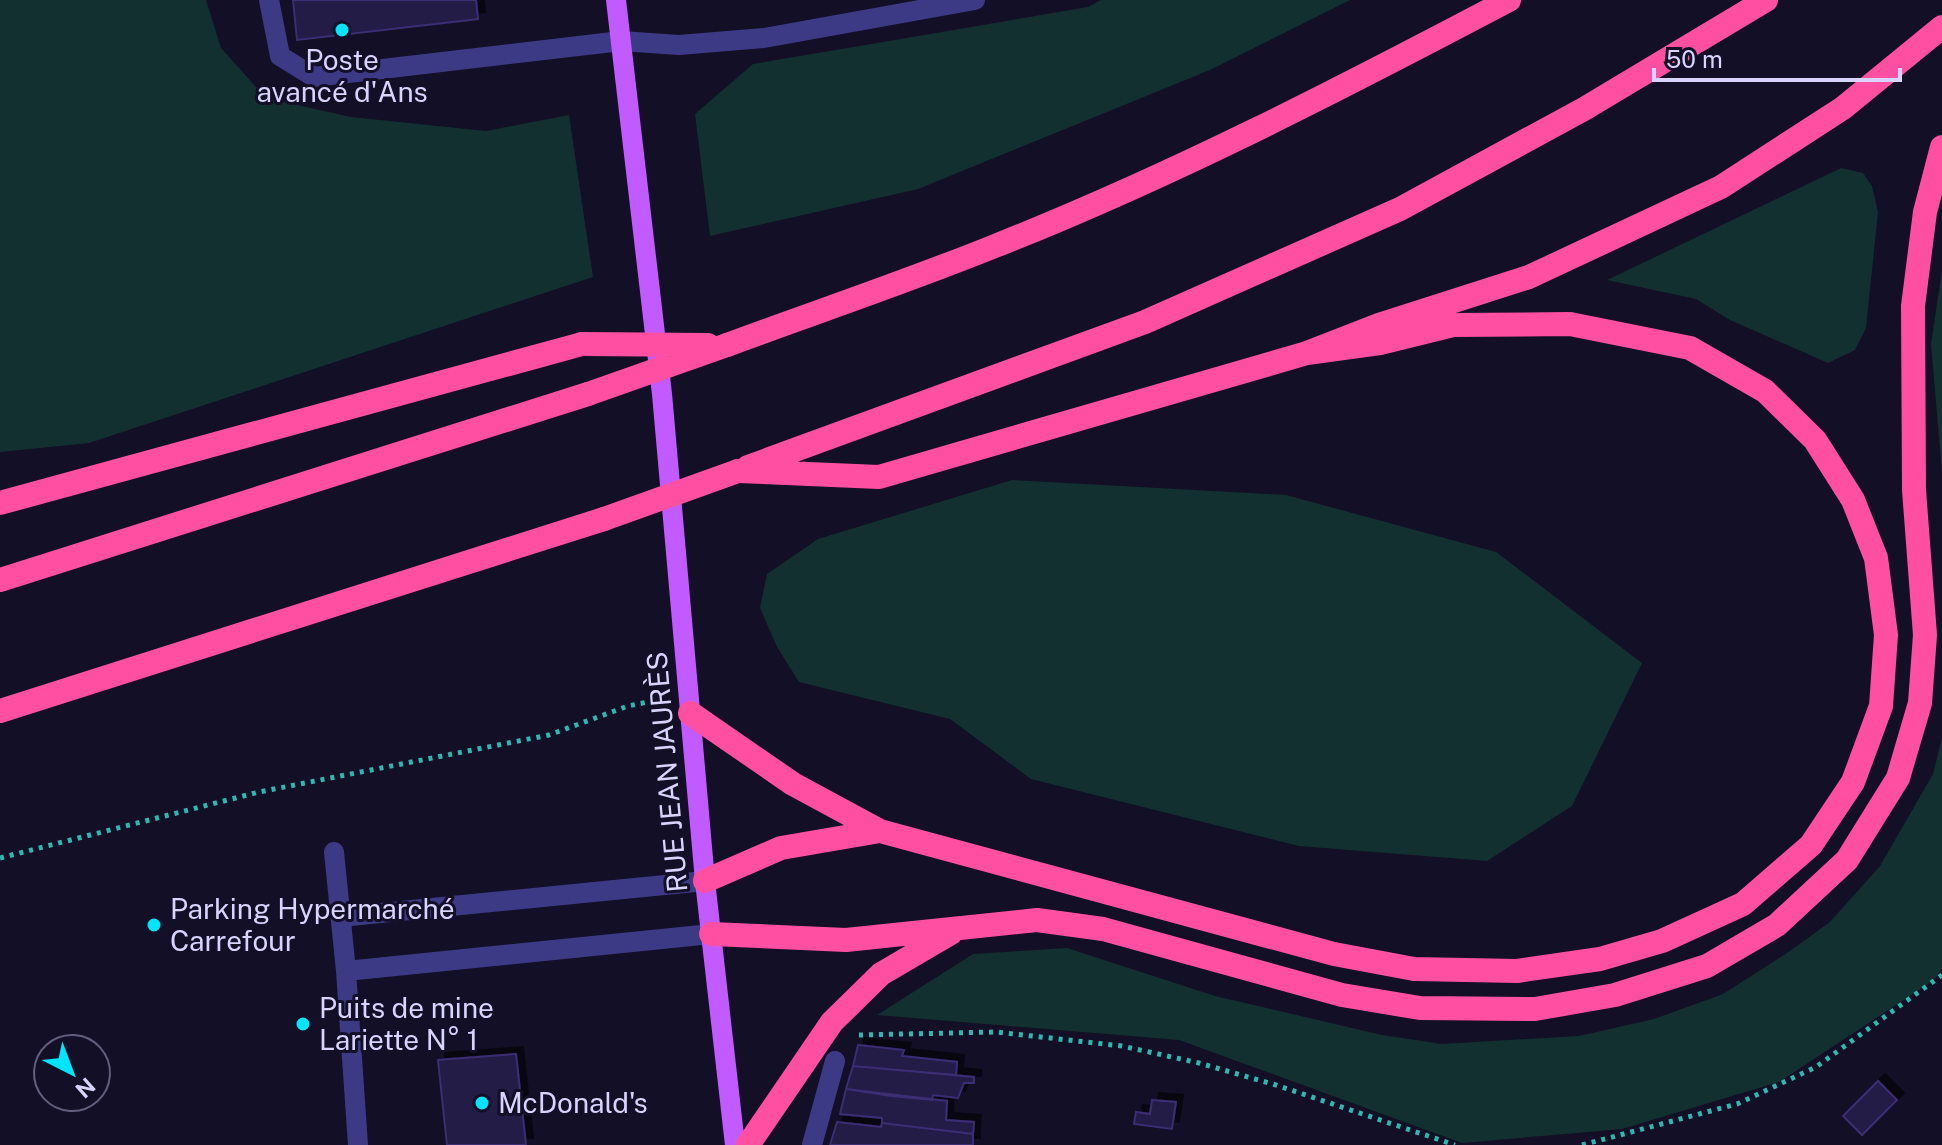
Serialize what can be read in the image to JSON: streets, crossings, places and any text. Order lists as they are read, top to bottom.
{
  "streets": {
    "main road": ["RUE JEAN JAURÈS"]
  },
  "places": [
    "Poste avancé d'Ans",
    "Parking Hypermarché Carrefour",
    "Puits de mine Lariette N° 1",
    "McDonald's"
  ],
  "scale_bar": "50 m",
  "north": "bottom right"
}
